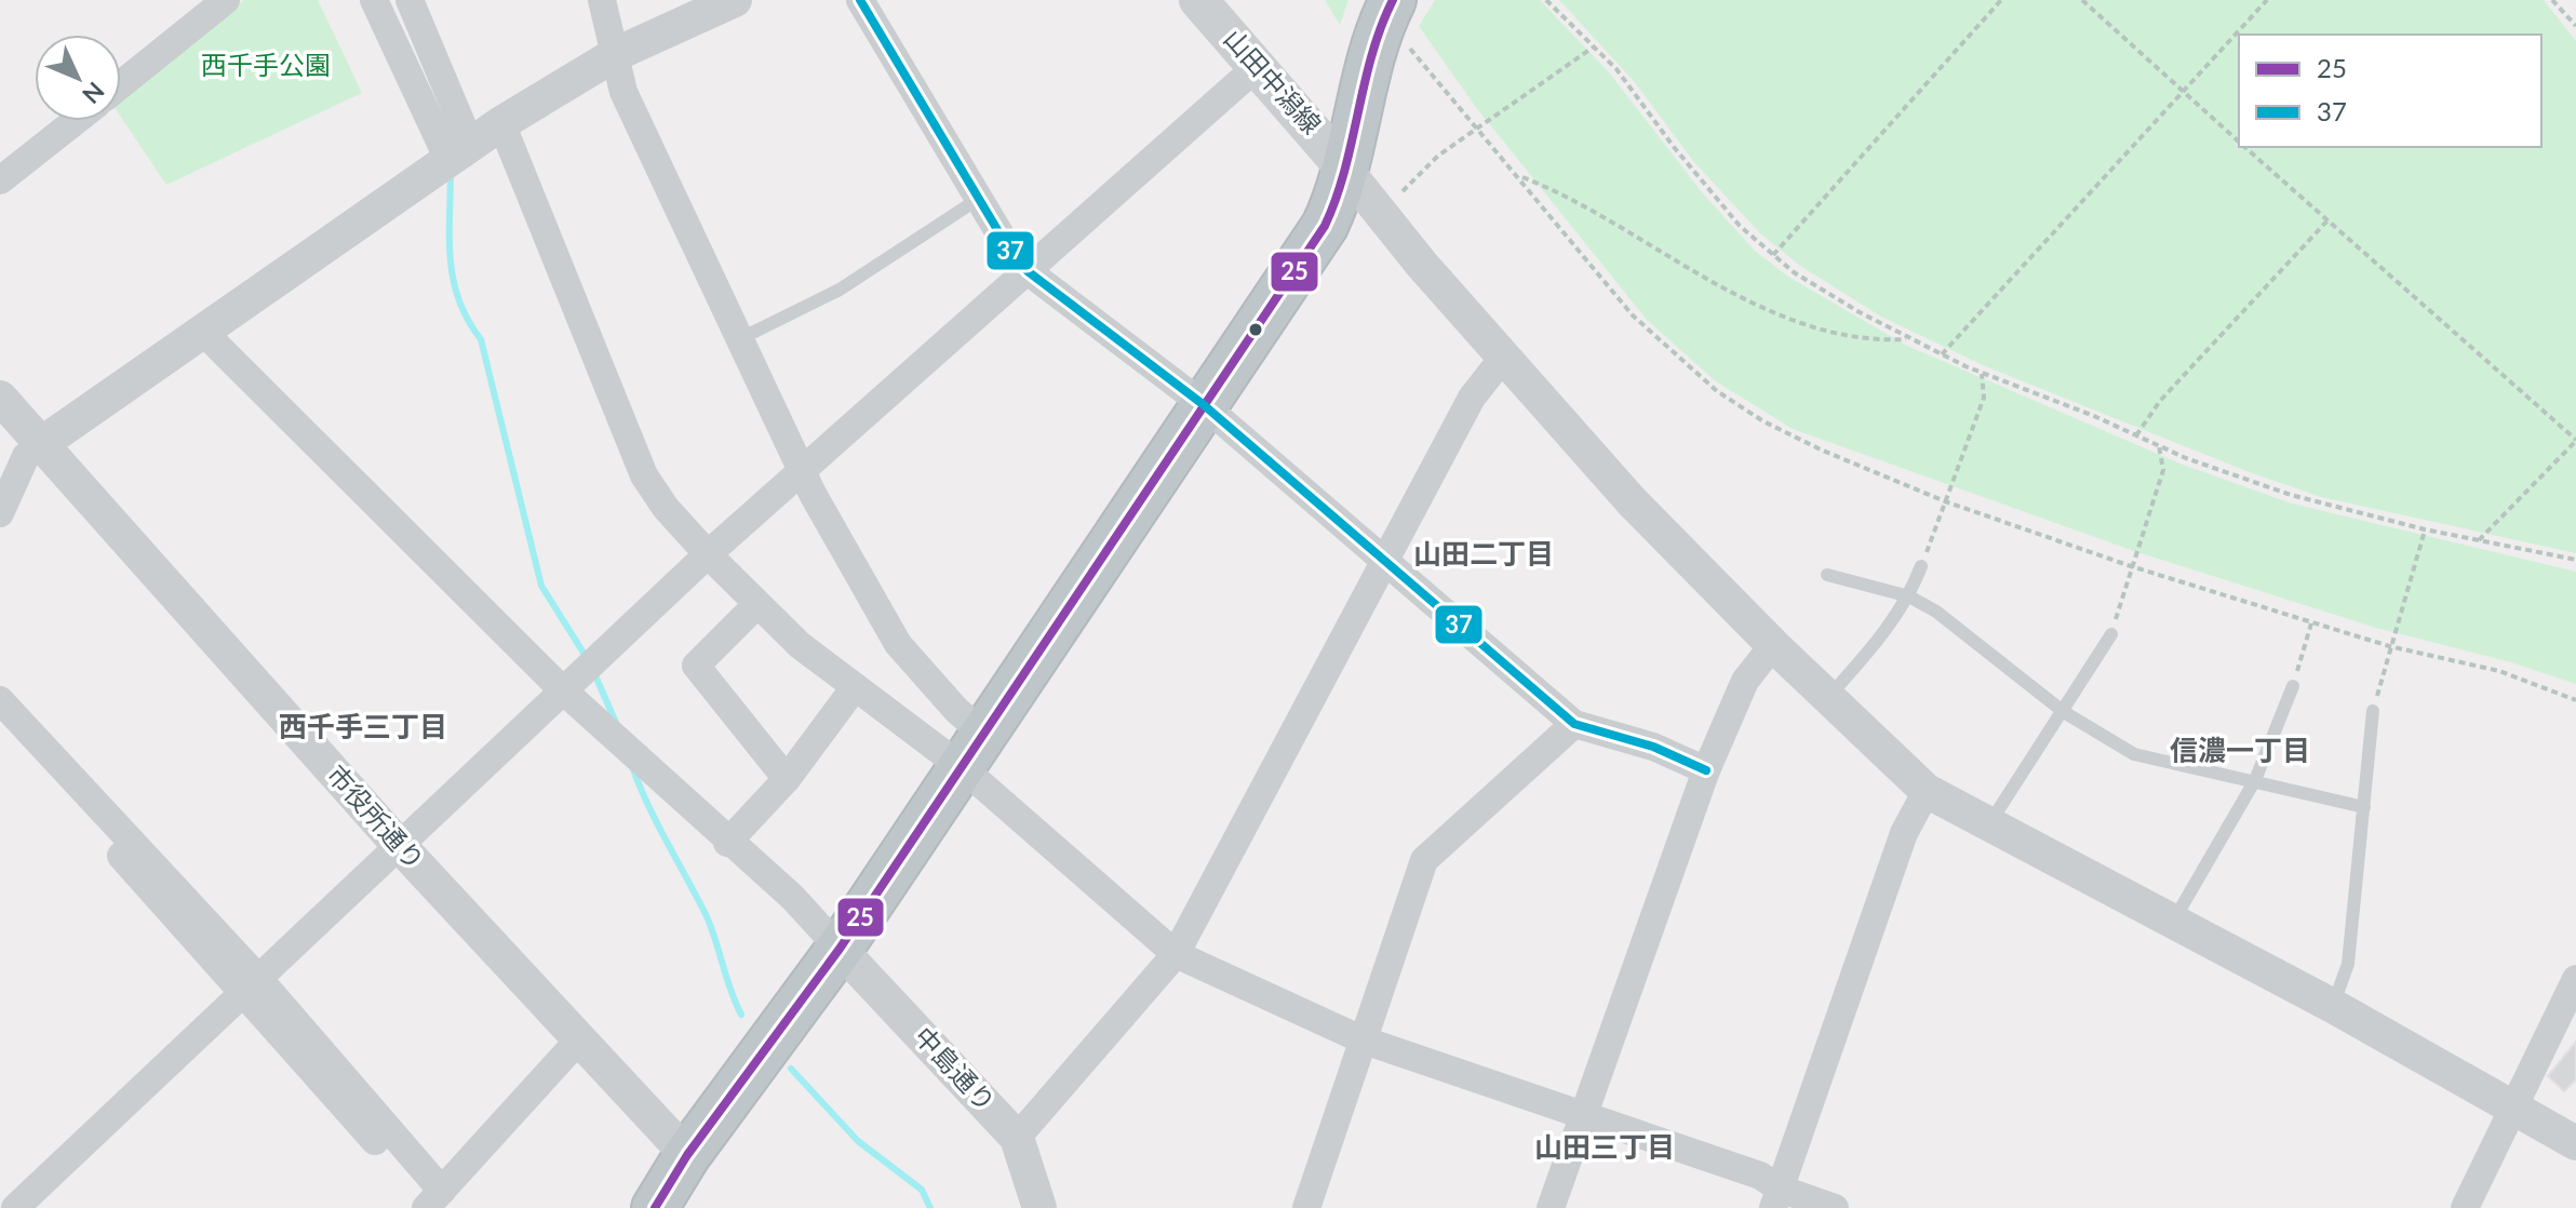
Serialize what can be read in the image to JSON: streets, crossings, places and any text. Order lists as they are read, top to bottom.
{
  "streets": {
    "main road": ["山田中潟線"],
    "street": ["市役所通り", "中島通り"]
  },
  "districts": [
    "山田二丁目",
    "西千手三丁目",
    "信濃一丁目",
    "山田三丁目"
  ],
  "parks": ["西千手公園"],
  "lines": ["transit line 25", "transit line 37"],
  "legend": ["25", "37"],
  "north": "bottom right"
}
